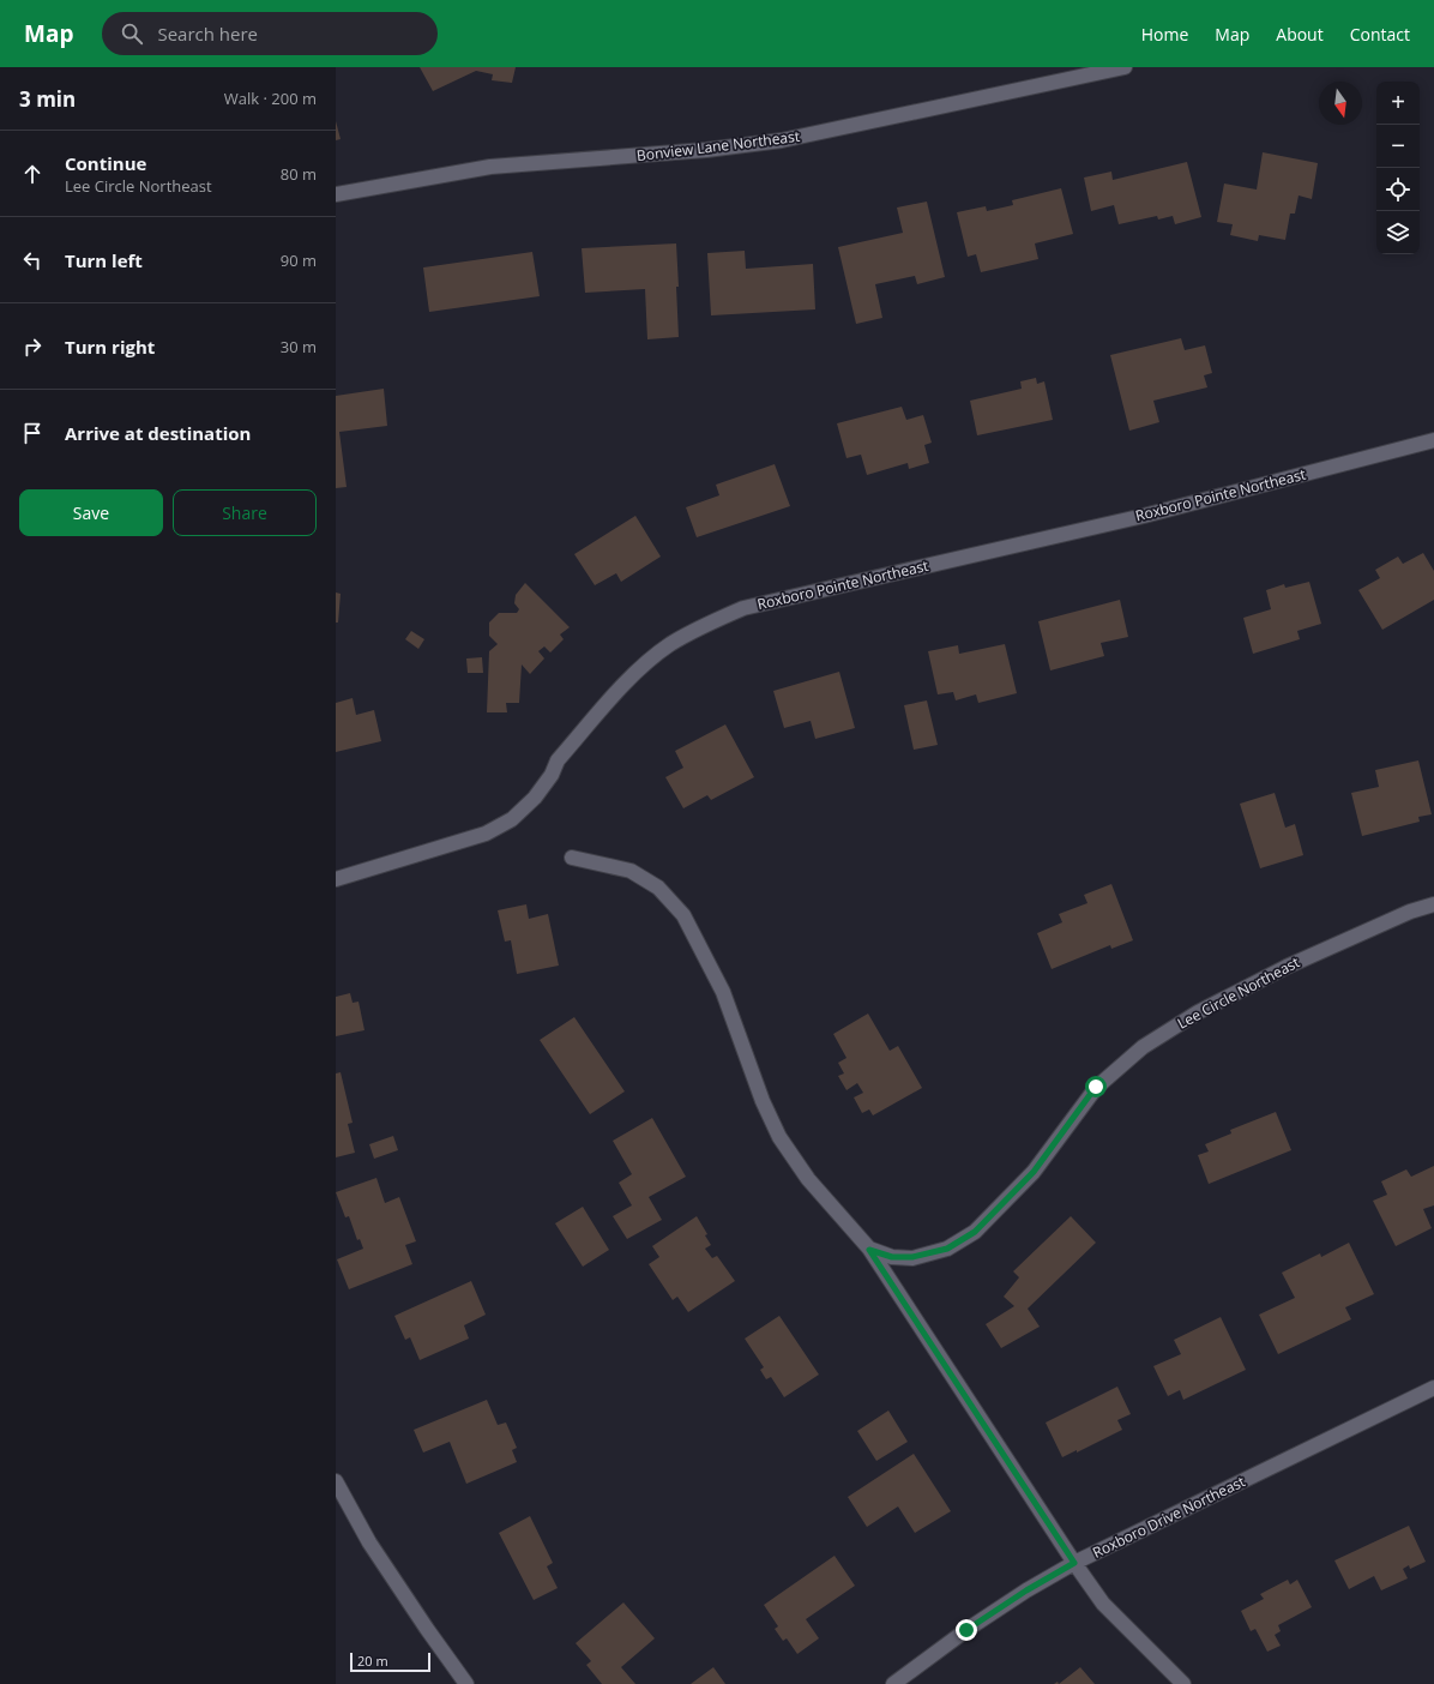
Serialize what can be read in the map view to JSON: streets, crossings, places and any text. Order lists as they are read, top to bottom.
{
  "streets": {
    "street": [
      "Bonview Lane Northeast",
      "Roxboro Pointe Northeast",
      "Lee Circle Northeast",
      "Roxboro Drive Northeast"
    ]
  },
  "scale_bar": "20 m",
  "north": "bottom",
  "page": {
    "header": "Map",
    "search": "Search here",
    "nav": [
      "Home",
      "Map",
      "About",
      "Contact"
    ],
    "heading": ["3 min", "Walk · 200 m"],
    "map_buttons": ["+", "−"],
    "list": [
      ["Continue", "Lee Circle Northeast", "80 m"],
      ["Turn left", "90 m"],
      ["Turn right", "30 m"],
      "Arrive at destination"
    ],
    "buttons": ["Save", "Share"],
    "scale": "20 m"
  }
}
